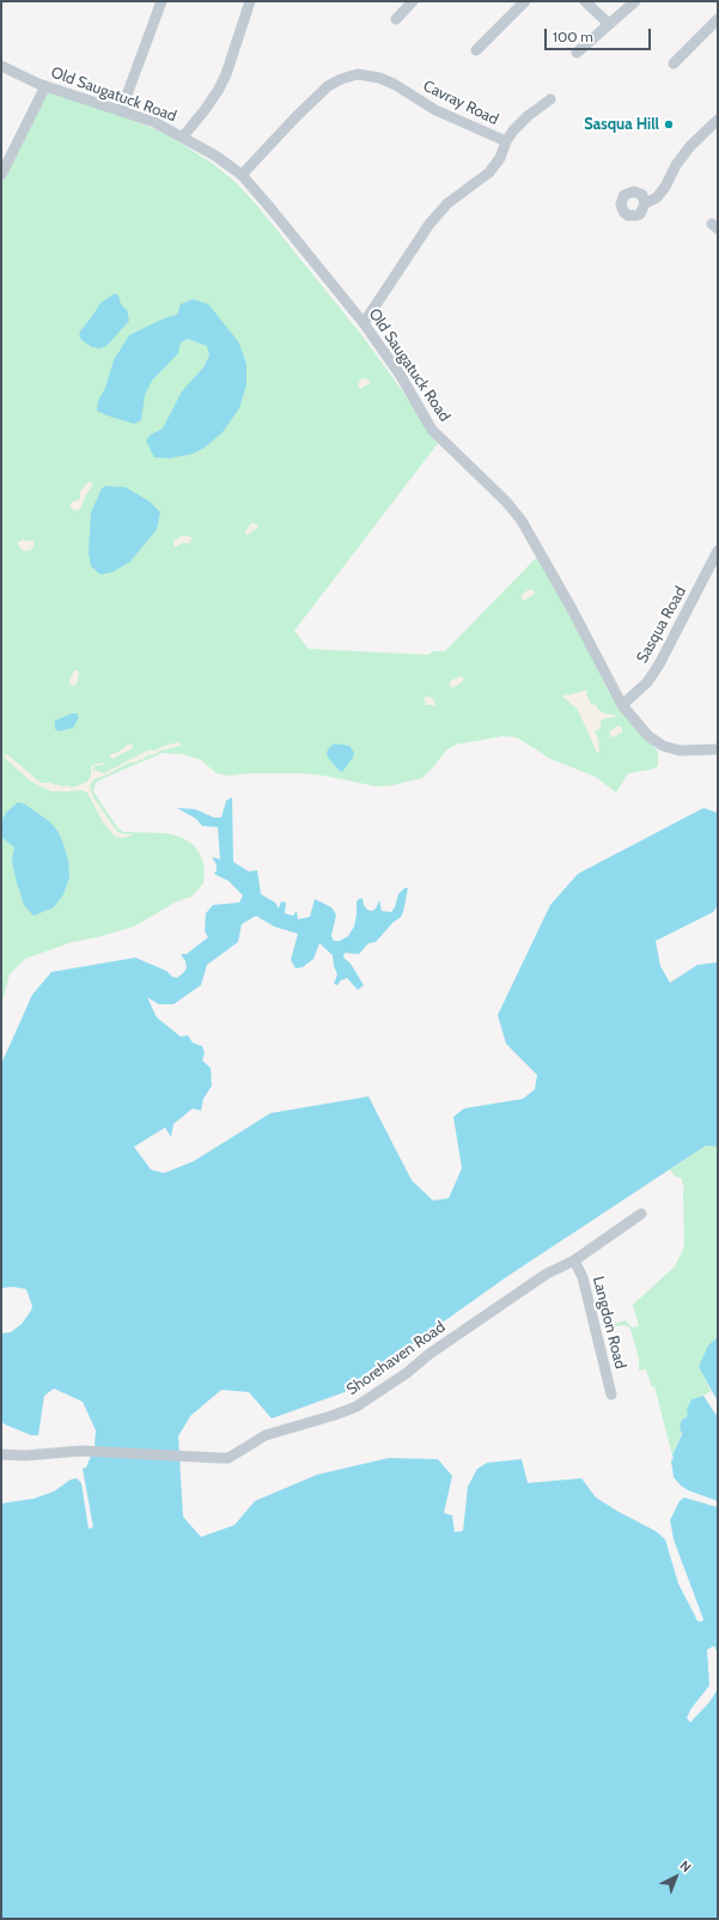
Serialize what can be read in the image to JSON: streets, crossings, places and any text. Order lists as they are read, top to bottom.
{
  "streets": {
    "street": [
      "Old Saugatuck Road",
      "Cavray Road",
      "Sasqua Road",
      "Langdon Road",
      "Shorehaven Road"
    ]
  },
  "crossings": [
    ["Old Saugatuck Road", "Cavray Road"],
    ["Old Saugatuck Road", "Sasqua Road"],
    ["Langdon Road", "Shorehaven Road"]
  ],
  "places": ["Sasqua Hill"],
  "scale_bar": "100 m",
  "north": "top right"
}
